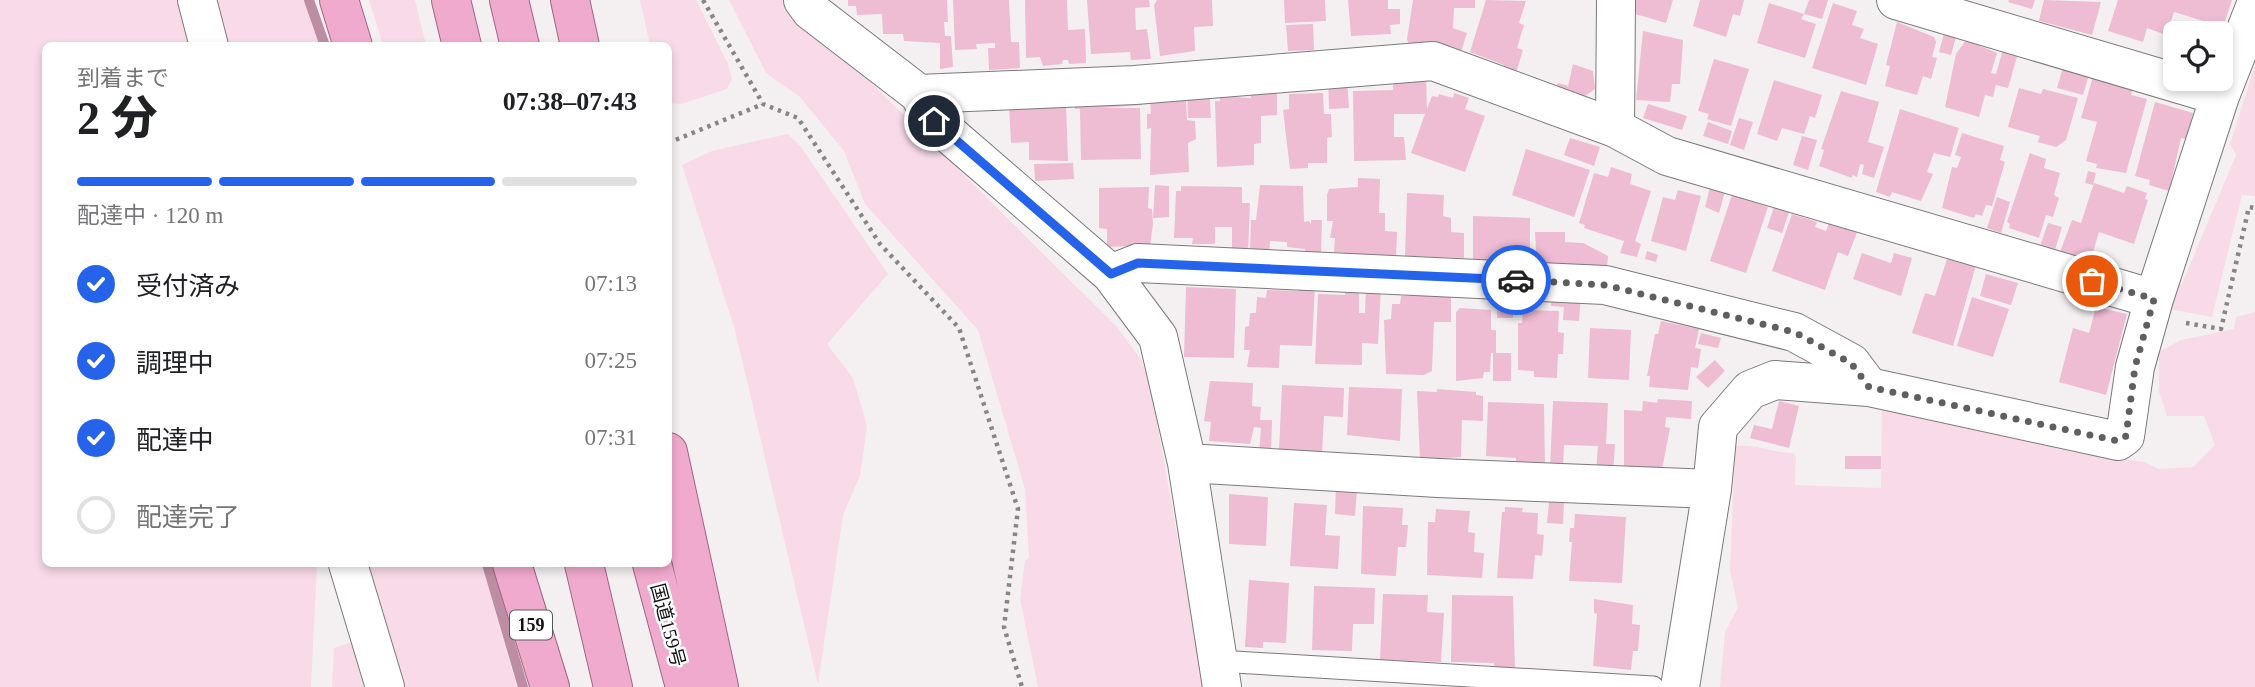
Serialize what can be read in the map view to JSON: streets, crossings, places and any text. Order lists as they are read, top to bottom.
{
  "streets": {
    "highway": ["159", "国道159号"]
  },
  "page": {
    "heading": ["2 分", "到着まで", "07:38–07:43"],
    "bar": "配達中 · 120 m",
    "list": [
      ["受付済み", "07:13"],
      ["調理中", "07:25"],
      ["配達中", "07:31"],
      "配達完了"
    ]
  }
}
